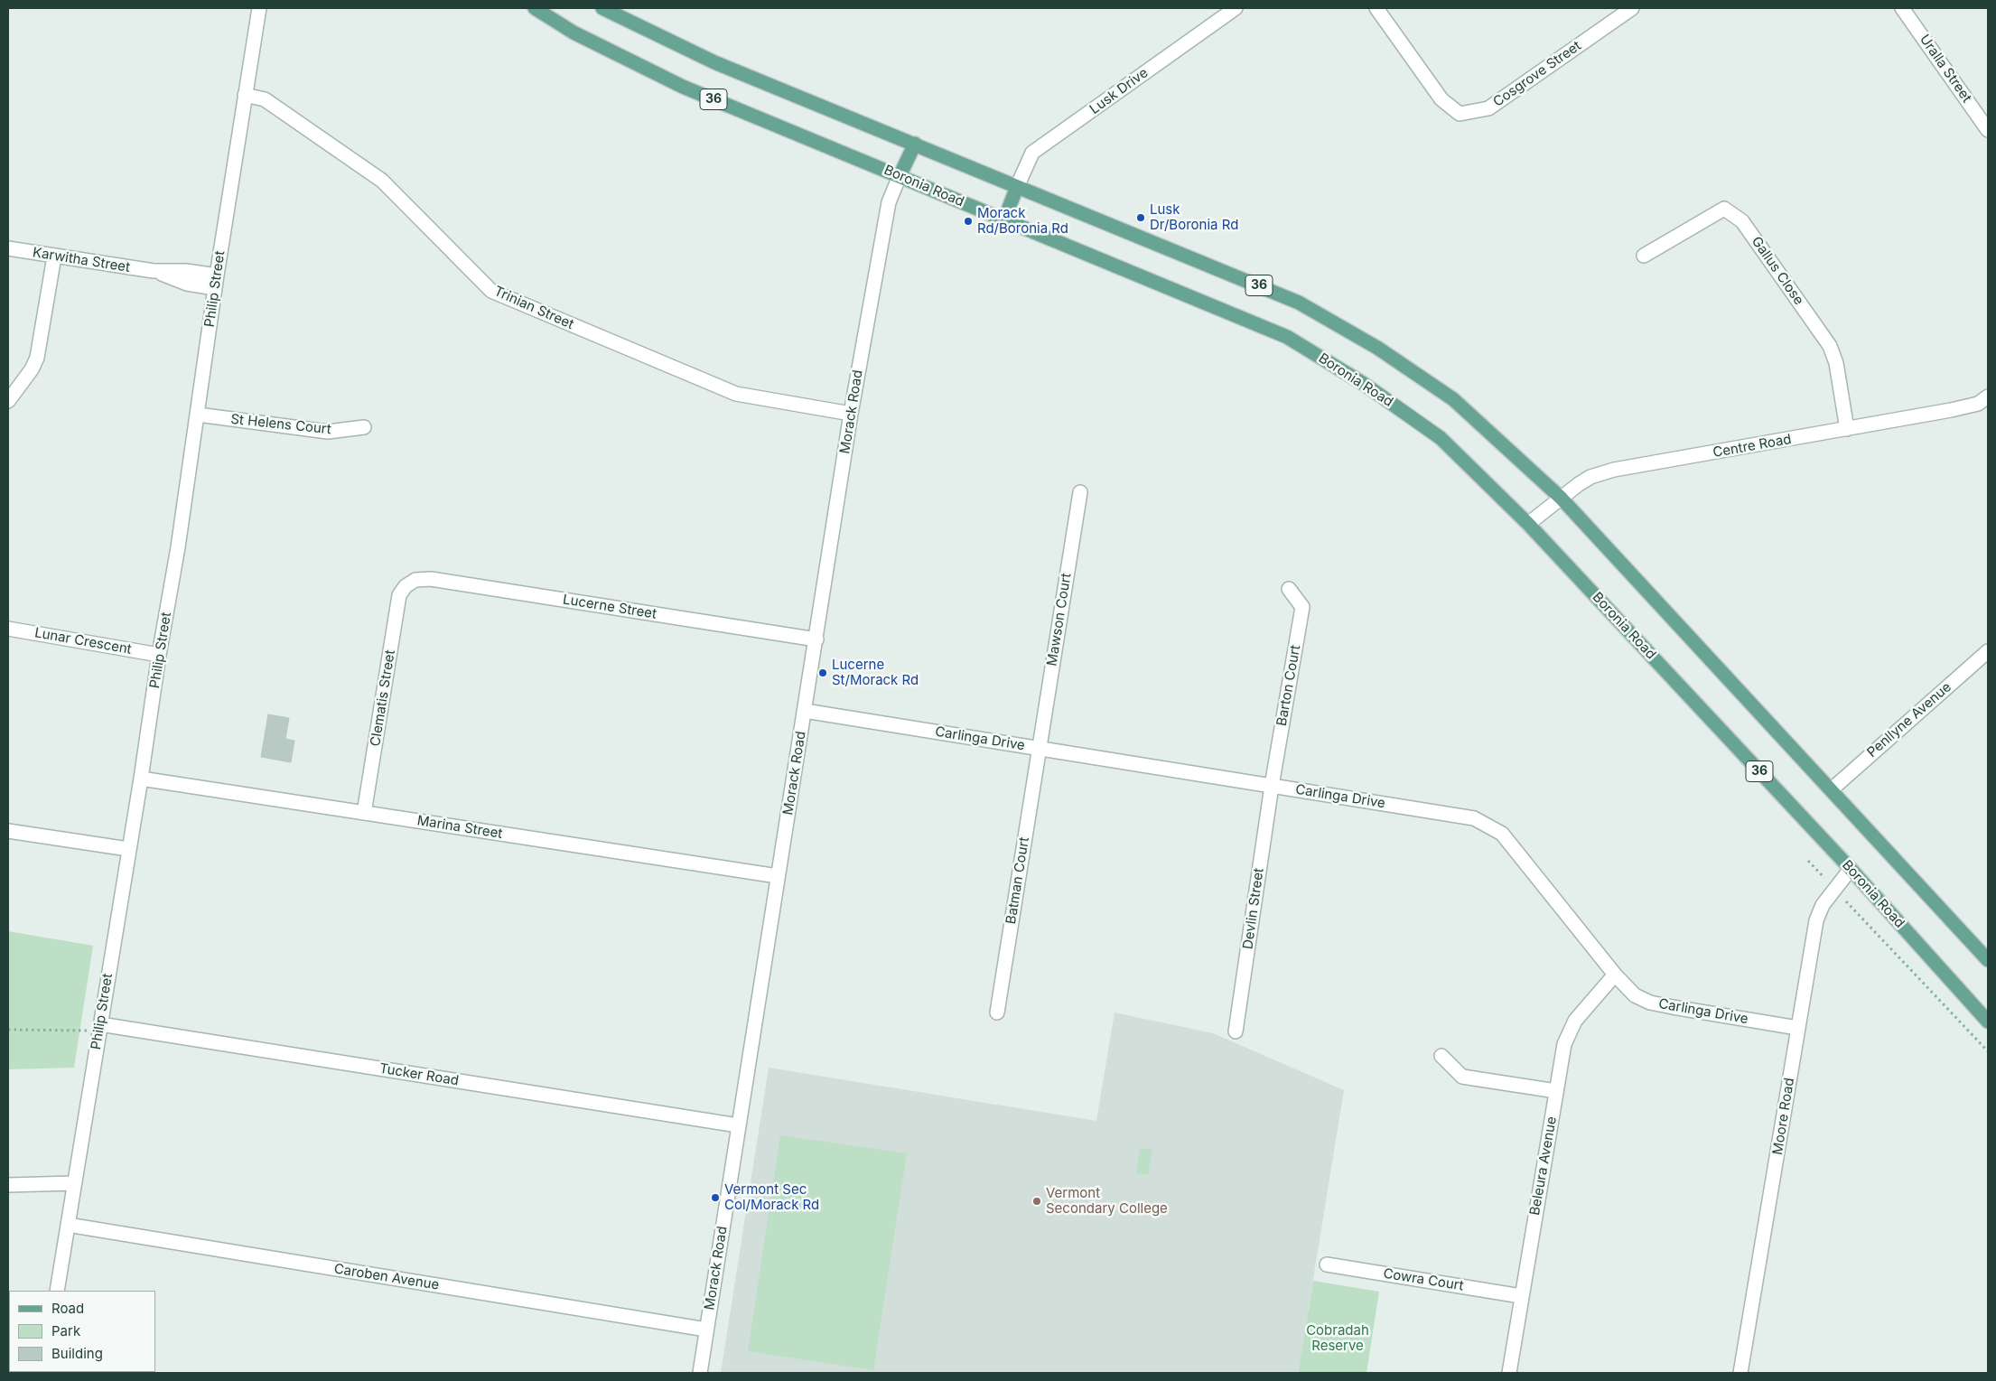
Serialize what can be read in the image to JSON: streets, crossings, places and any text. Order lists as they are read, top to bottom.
{
  "streets": {
    "main road": ["36", "Boronia Road"],
    "street": [
      "Uralla Street",
      "Cosgrove Street",
      "Lusk Drive",
      "Karwitha Street",
      "Gallus Close",
      "Philip Street",
      "Trinian Street",
      "Morack Road",
      "St Helens Court",
      "Centre Road",
      "Lucerne Street",
      "Mawson Court",
      "Lunar Crescent",
      "Barton Court",
      "Clematis Street",
      "Penllyne Avenue",
      "Carlinga Drive",
      "Marina Street",
      "Batman Court",
      "Devlin Street",
      "Tucker Road",
      "Moore Road",
      "Beleura Avenue",
      "Caroben Avenue",
      "Cowra Court"
    ]
  },
  "crossings": [
    ["Lusk Drive", "36"],
    ["36", "Centre Road"],
    ["36", "Penllyne Avenue"],
    ["Boronia Road", "Morack Road"],
    ["Boronia Road", "Centre Road"],
    ["Boronia Road", "Moore Road"],
    ["Karwitha Street", "Philip Street"],
    ["Gallus Close", "Centre Road"],
    ["Philip Street", "Trinian Street"],
    ["Philip Street", "St Helens Court"],
    ["Philip Street", "Lunar Crescent"],
    ["Philip Street", "Marina Street"],
    ["Philip Street", "Tucker Road"],
    ["Philip Street", "Caroben Avenue"],
    ["Trinian Street", "Morack Road"],
    ["Morack Road", "Lucerne Street"],
    ["Morack Road", "Carlinga Drive"],
    ["Morack Road", "Marina Street"],
    ["Morack Road", "Tucker Road"],
    ["Morack Road", "Caroben Avenue"],
    ["Lucerne Street", "Clematis Street"],
    ["Mawson Court", "Carlinga Drive"],
    ["Mawson Court", "Batman Court"],
    ["Barton Court", "Carlinga Drive"],
    ["Barton Court", "Devlin Street"],
    ["Clematis Street", "Marina Street"],
    ["Carlinga Drive", "Batman Court"],
    ["Carlinga Drive", "Devlin Street"],
    ["Carlinga Drive", "Moore Road"],
    ["Carlinga Drive", "Beleura Avenue"],
    ["Beleura Avenue", "Cowra Court"]
  ],
  "parks": ["Cobradah Reserve"],
  "places": [
    "Lusk Dr/Boronia Rd",
    "Morack Rd/Boronia Rd",
    "Lucerne St/Morack Rd",
    "Vermont Sec Col/Morack Rd",
    "Vermont Secondary College"
  ],
  "legend": ["Road", "Park", "Building"]
}
